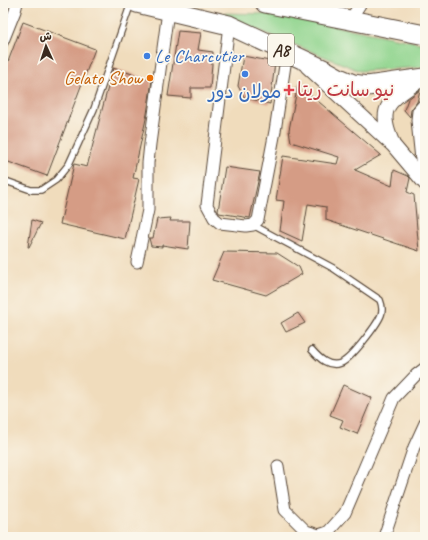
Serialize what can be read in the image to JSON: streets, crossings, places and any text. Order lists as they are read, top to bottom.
{
  "streets": {
    "highway": ["A8"]
  },
  "places": {
    "other": ["Le Charcutier", "مولان دور", "Gelato Show"],
    "health": ["نيو سانت ريتا"]
  },
  "north": "top"
}
